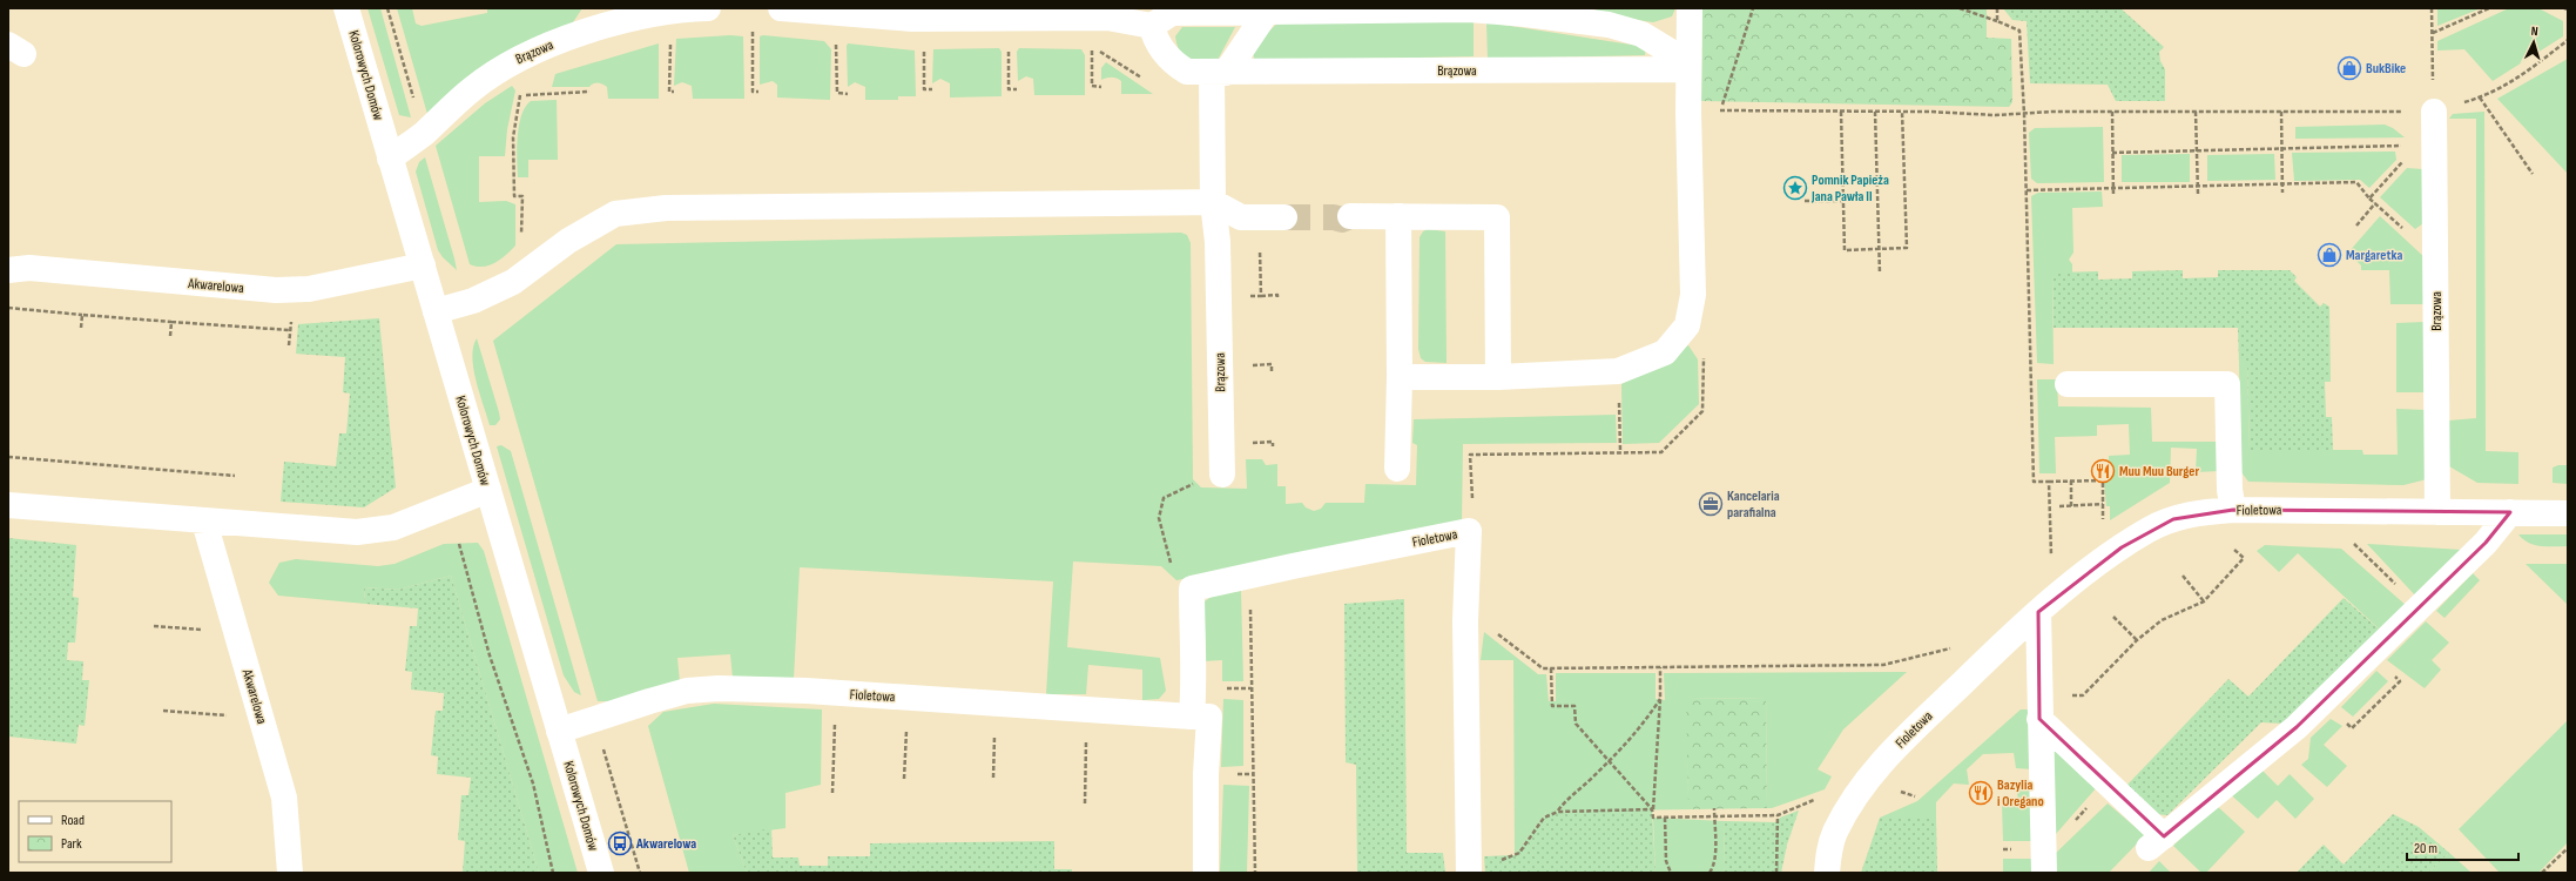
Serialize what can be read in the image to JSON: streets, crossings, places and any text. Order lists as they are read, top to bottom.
{
  "streets": {
    "street": [
      "Brązowa",
      "Kolorowych Domów",
      "Akwarelowa",
      "Fioletowa"
    ]
  },
  "crossings": [
    ["Brązowa", "Kolorowych Domów"],
    ["Brązowa", "Fioletowa"],
    ["Kolorowych Domów", "Akwarelowa"],
    ["Kolorowych Domów", "Fioletowa"]
  ],
  "places": {
    "shop": ["BukBike", "Margaretka"],
    "place": ["Pomnik Papieża Jana Pawła II"],
    "restaurant": ["Muu Muu Burger", "Bazylia i Oregano"],
    "office": ["Kancelaria parafialna"],
    "bus stop": ["Akwarelowa"]
  },
  "legend": ["Road", "Park"],
  "scale_bar": "20 m",
  "north": "top"
}
